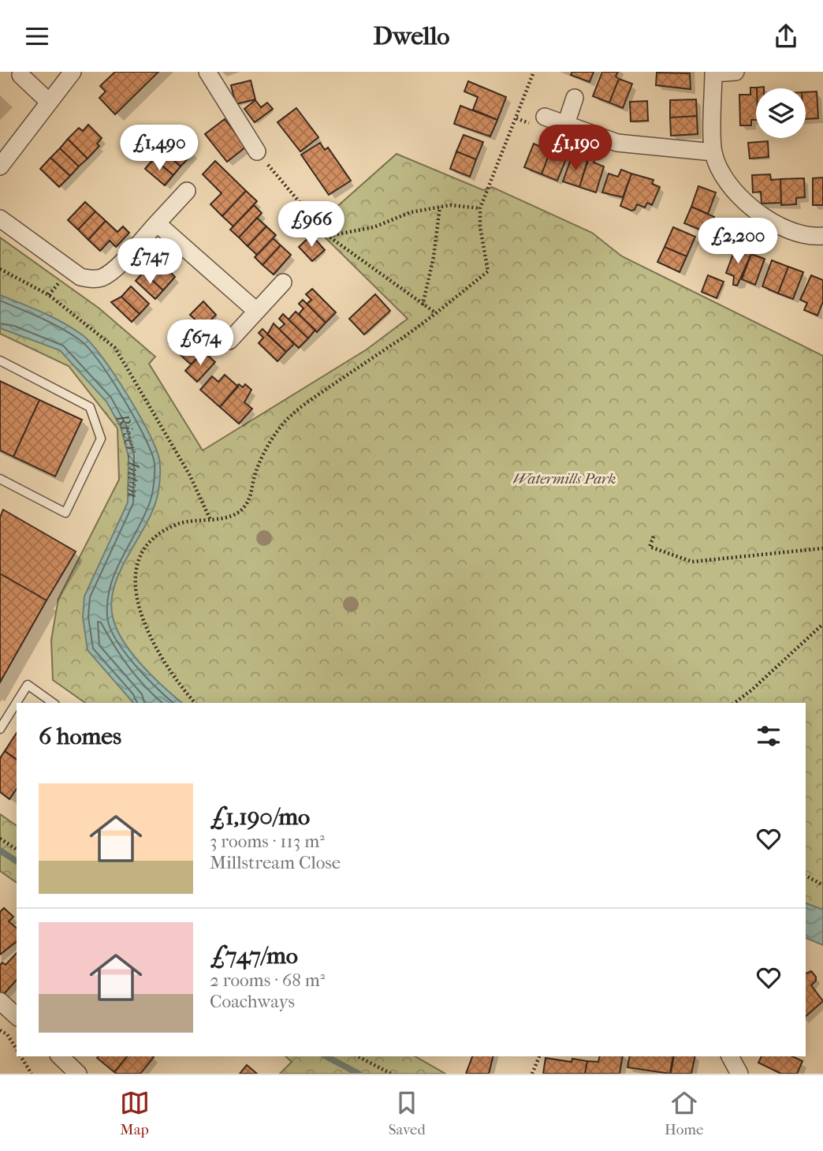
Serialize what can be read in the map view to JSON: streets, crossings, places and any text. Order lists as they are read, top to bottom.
{
  "water": ["River Anton"],
  "parks": ["Watermills Park"],
  "page": {
    "header": "Dwello",
    "price": [
      "£1,490",
      "£1,190",
      "£966",
      "£2,200",
      "£747",
      "£674"
    ],
    "heading": "6 homes",
    "list": [
      {
        "name": "£1,190/mo",
        "note": "3 rooms · 113 m² · Millstream Close"
      },
      {
        "name": "£747/mo",
        "note": "2 rooms · 68 m² · Coachways"
      }
    ],
    "tabs": ["Map", "Saved", "Home"]
  }
}
